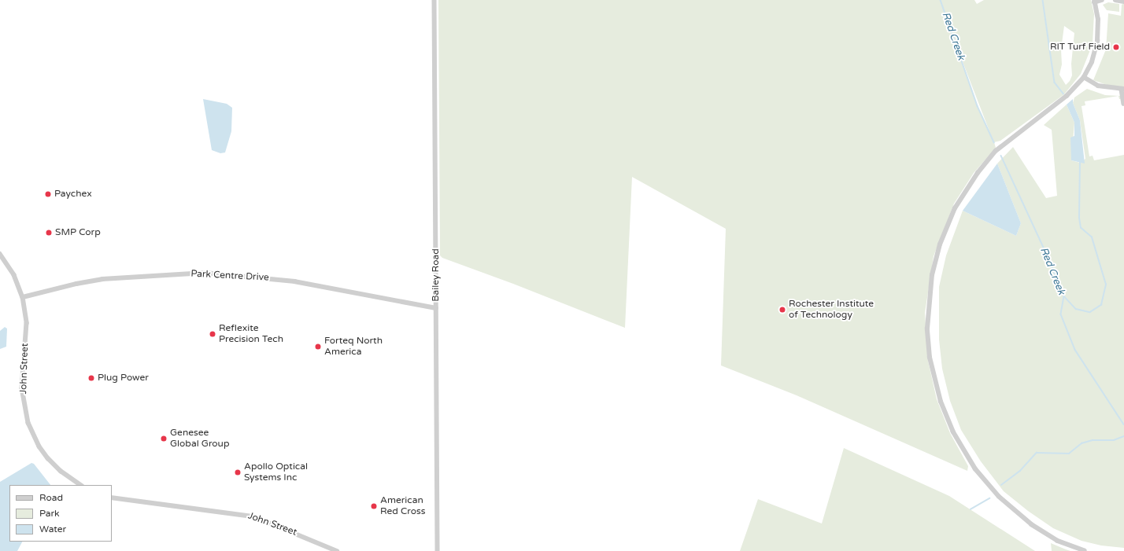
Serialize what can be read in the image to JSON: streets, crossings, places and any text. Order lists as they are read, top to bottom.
{
  "streets": {
    "street": ["Bailey Road", "Park Centre Drive", "John Street"]
  },
  "crossings": [
    ["Bailey Road", "Park Centre Drive"],
    ["Park Centre Drive", "John Street"]
  ],
  "water": ["Red Creek"],
  "places": [
    "RIT Turf Field",
    "Paychex",
    "SMP Corp",
    "Rochester Institute of Technology",
    "Reflexite Precision Tech",
    "Forteq North America",
    "Plug Power",
    "Genesee Global Group",
    "Apollo Optical Systems Inc",
    "American Red Cross"
  ],
  "legend": ["Road", "Park", "Water"]
}
